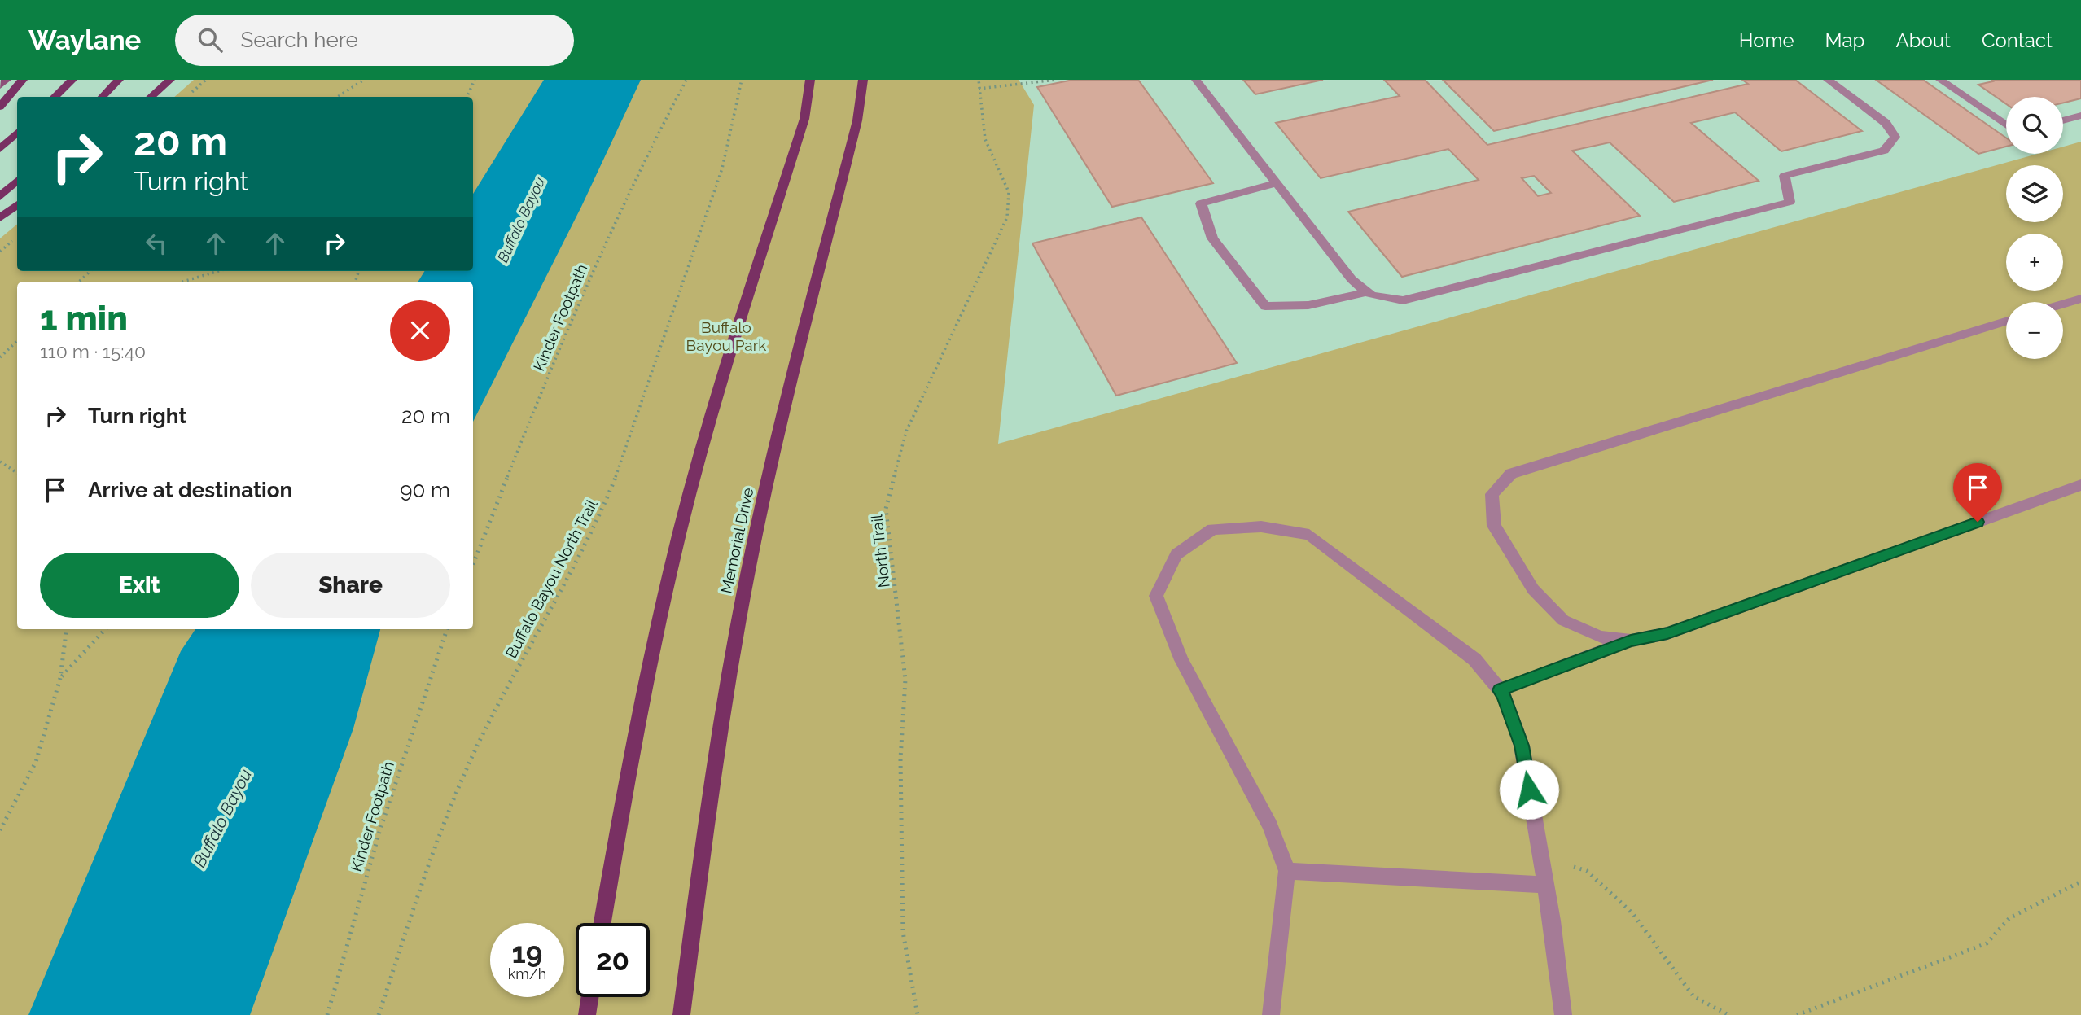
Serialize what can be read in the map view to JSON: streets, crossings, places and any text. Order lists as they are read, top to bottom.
{
  "streets": {
    "main road": ["Memorial Drive"],
    "path": ["Kinder Footpath", "North Trail", "Buffalo Bayou North Trail"]
  },
  "water": ["Buffalo Bayou"],
  "parks": ["Buffalo Bayou Park"],
  "page": {
    "header": "Waylane",
    "search": "Search here",
    "nav": [
      "Home",
      "Map",
      "About",
      "Contact"
    ],
    "map_buttons": ["+", "−"],
    "turn": ["20 m", "Turn right"],
    "heading": ["1 min", "110 m · 15:40"],
    "list": [
      {
        "name": "Turn right",
        "value": "20 m"
      },
      {
        "name": "Arrive at destination",
        "value": "90 m"
      }
    ],
    "buttons": ["Exit", "Share"],
    "speed": "19 km/h",
    "limit": "20"
  }
}
